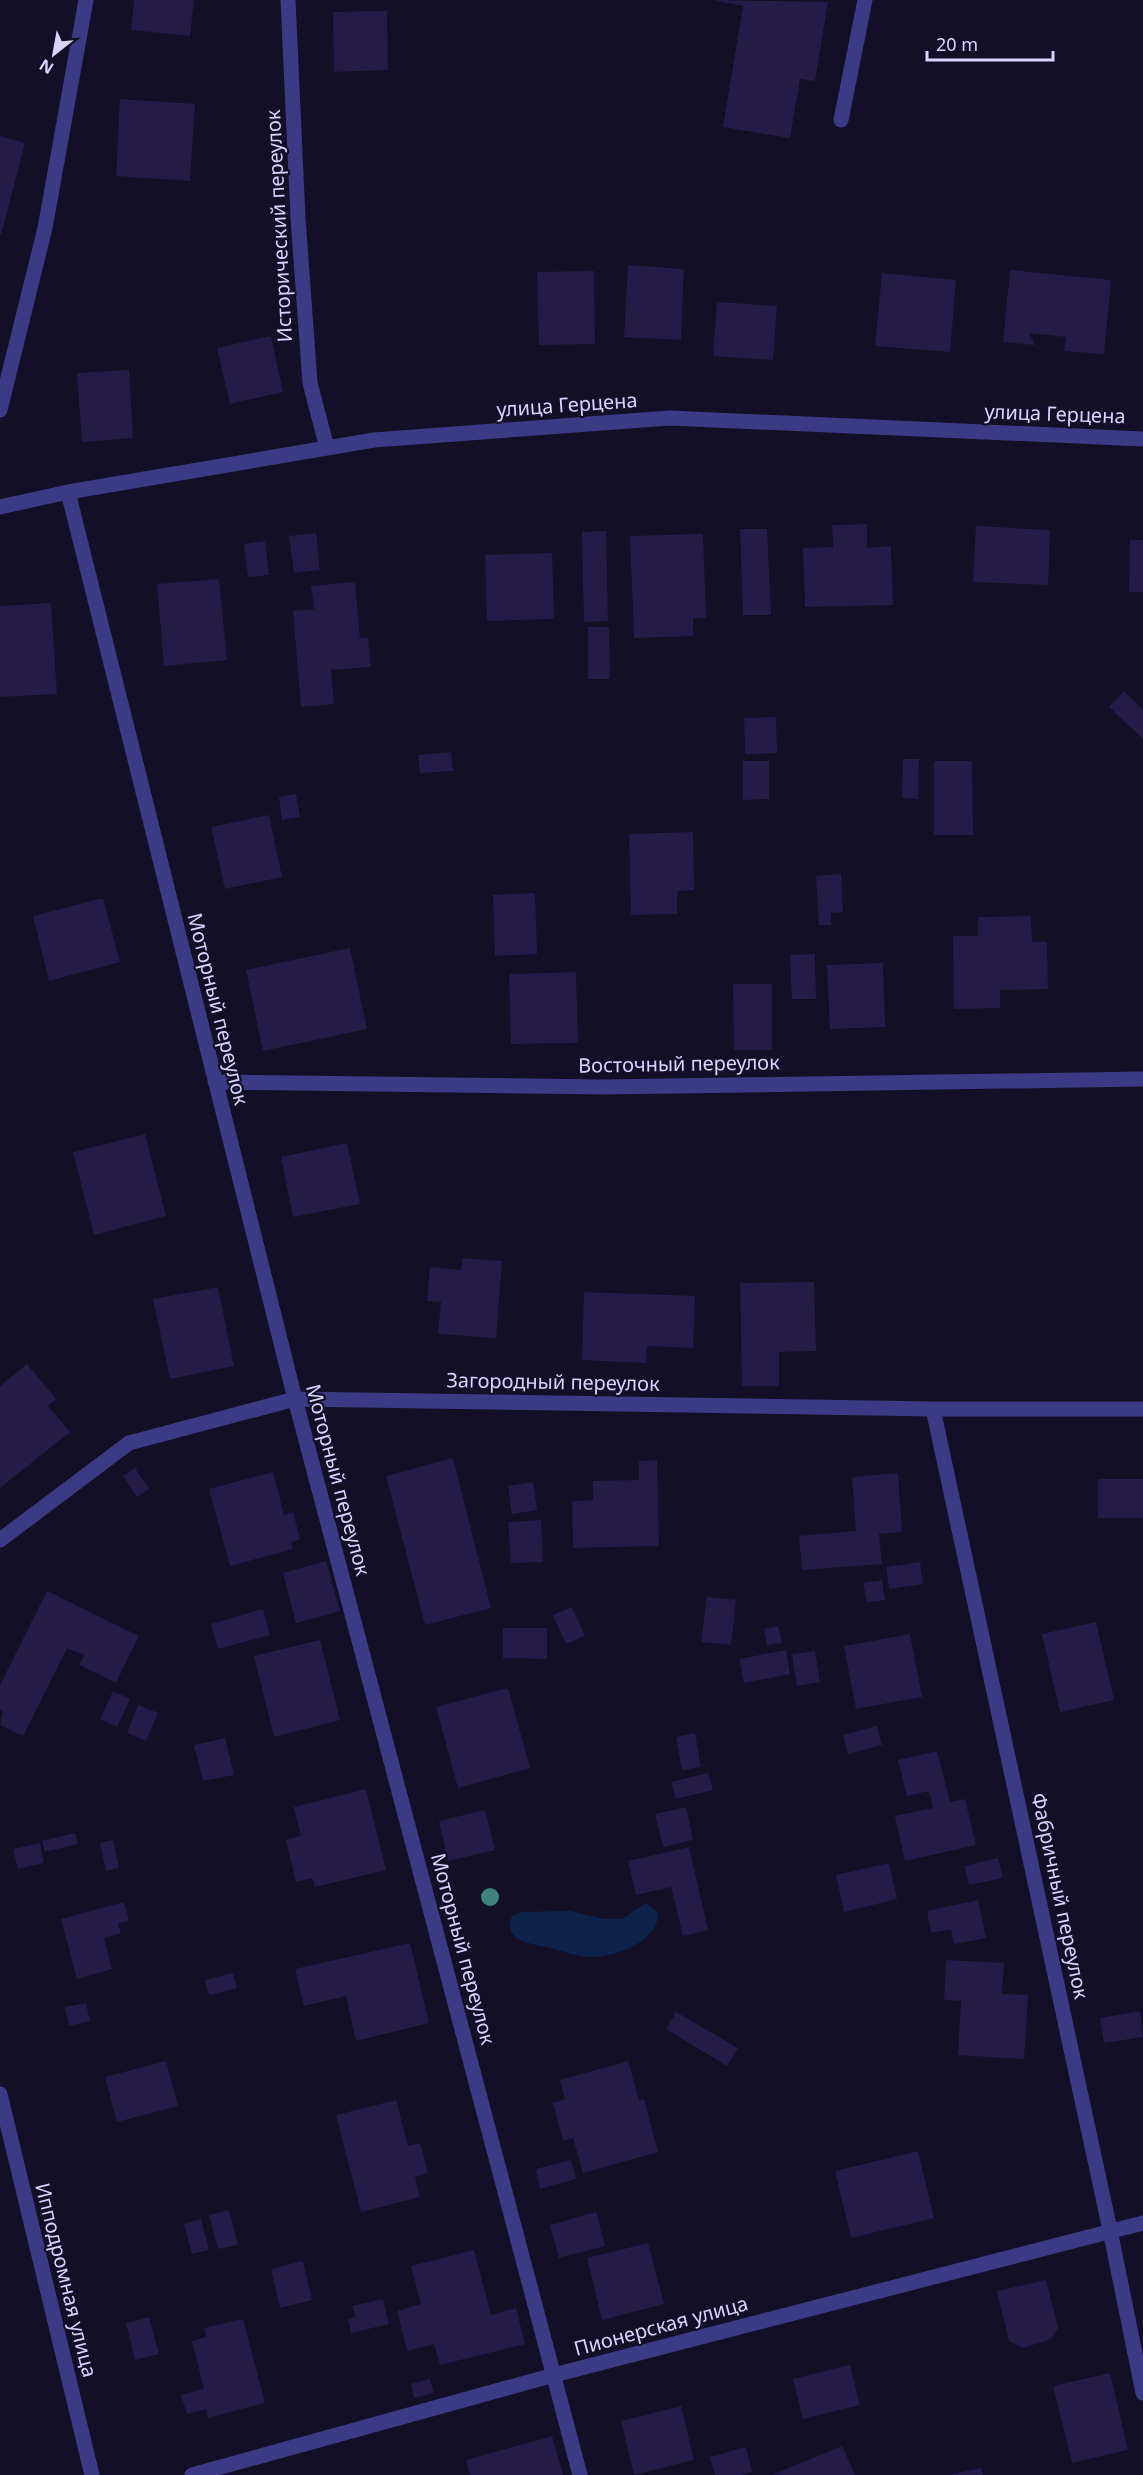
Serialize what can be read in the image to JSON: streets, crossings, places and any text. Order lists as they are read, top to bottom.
{
  "streets": {
    "street": [
      "Исторический переулок",
      "улица Герцена",
      "Моторный переулок",
      "Восточный переулок",
      "Загородный переулок",
      "Фабричный переулок",
      "Ипподромная улица",
      "Пионерская улица"
    ]
  },
  "crossings": [
    ["Исторический переулок", "улица Герцена"],
    ["улица Герцена", "Моторный переулок"],
    ["Моторный переулок", "Восточный переулок"],
    ["Моторный переулок", "Загородный переулок"],
    ["Моторный переулок", "Пионерская улица"],
    ["Загородный переулок", "Фабричный переулок"],
    ["Фабричный переулок", "Пионерская улица"]
  ],
  "scale_bar": "20 m",
  "north": "bottom left"
}
